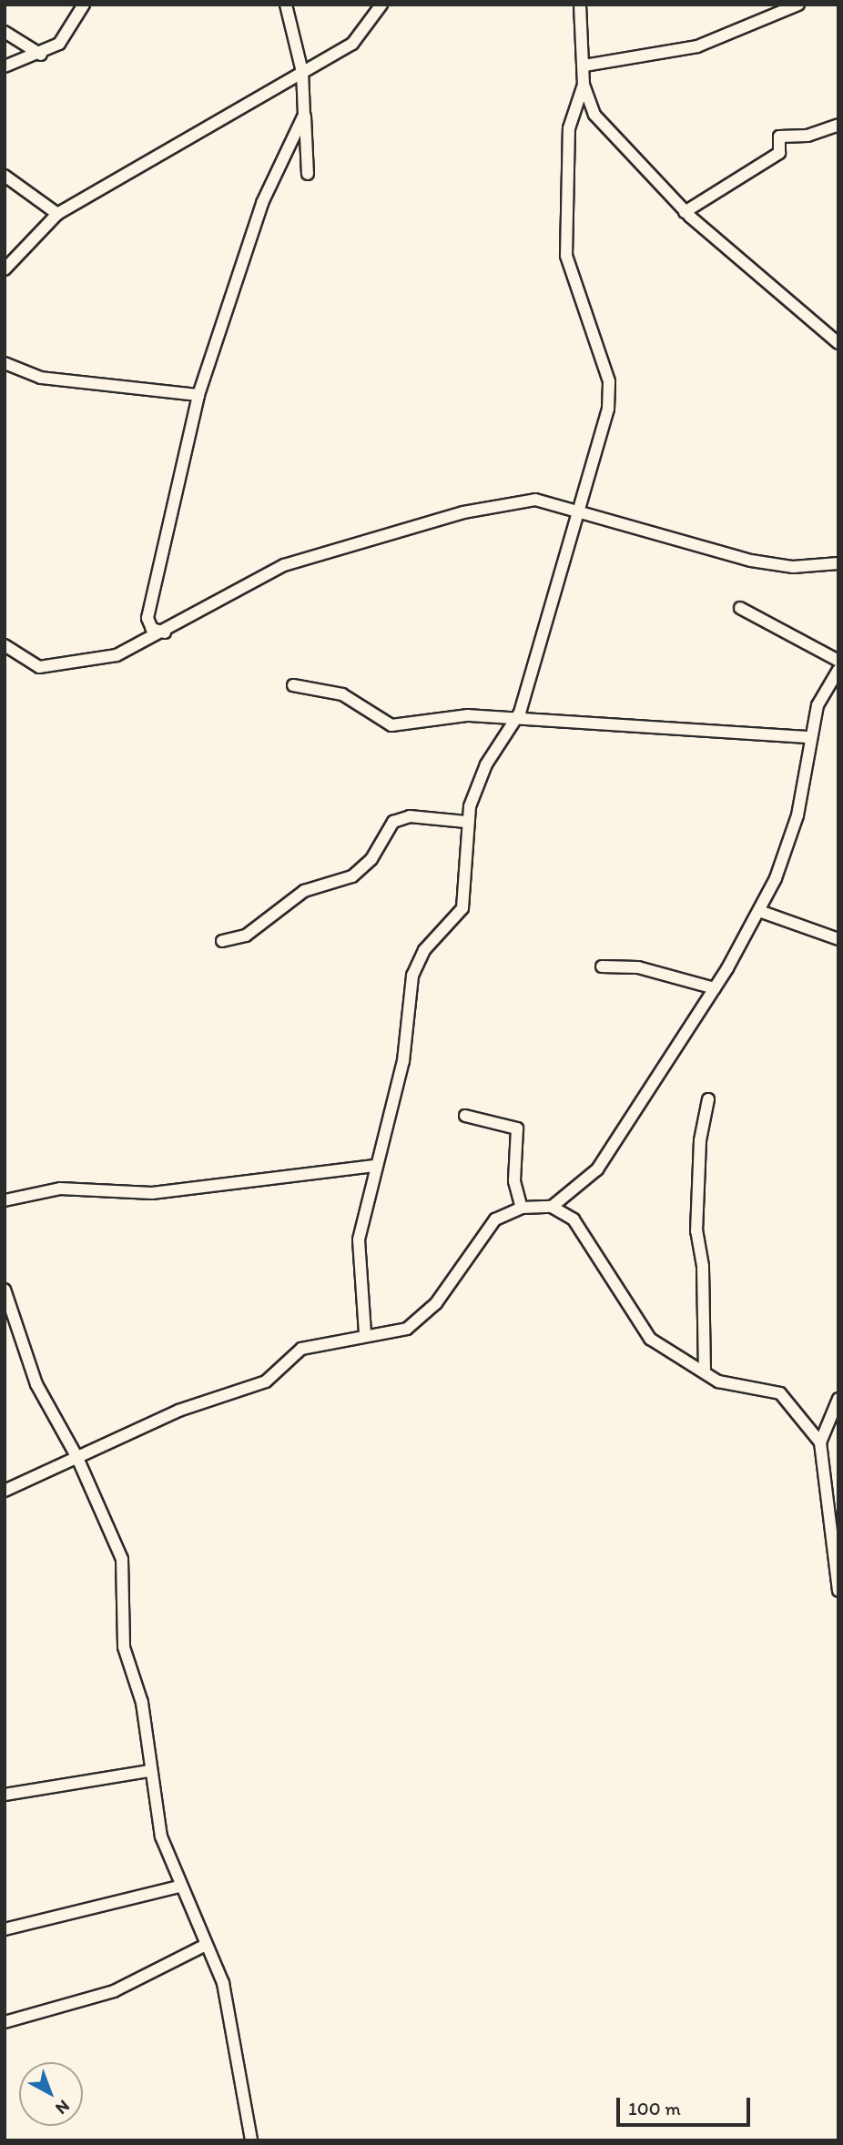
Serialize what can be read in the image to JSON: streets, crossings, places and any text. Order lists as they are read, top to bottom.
{
  "scale_bar": "100 m",
  "north": "bottom right"
}
